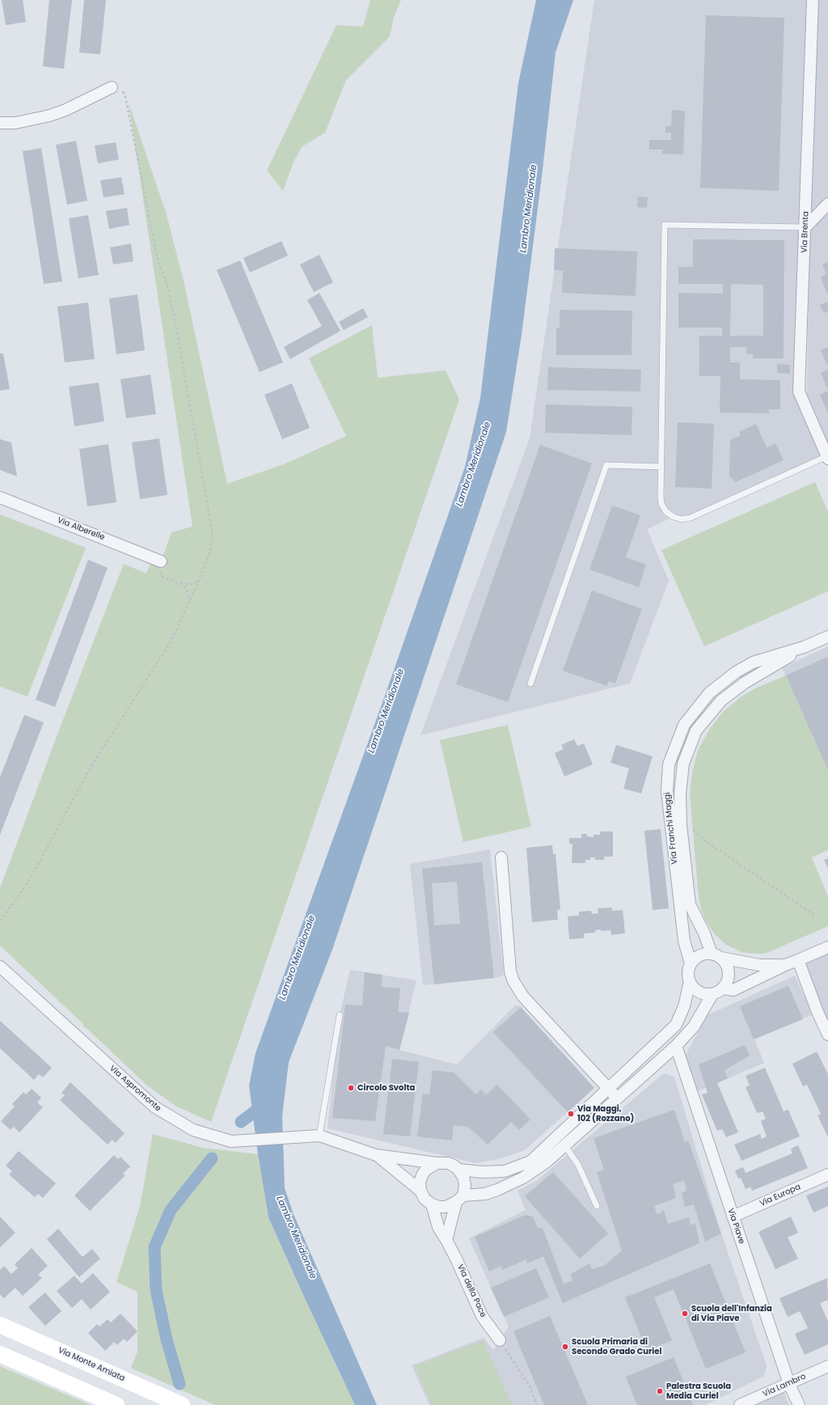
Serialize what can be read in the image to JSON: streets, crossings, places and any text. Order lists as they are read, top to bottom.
{
  "streets": {
    "main road": ["Via Monte Amiata"],
    "street": [
      "Via Brenta",
      "Via Alberelle",
      "Via Franchi Maggi",
      "Via Aspromonte",
      "Via Europa",
      "Via Piave",
      "Via della Pace",
      "Via Lambro"
    ]
  },
  "crossings": [
    ["Via Aspromonte", "Via della Pace"],
    ["Via Europa", "Via Piave"],
    ["Via Piave", "Via Lambro"]
  ],
  "water": ["Lambro Meridionale"],
  "places": [
    "Circolo Svolta",
    "Via Maggi, 102 (Rozzano)",
    "Scuola dell'Infanzia di Via Piave",
    "Scuola Primaria di Secondo Grado Curiel",
    "Palestra Scuola Media Curiel"
  ]
}
